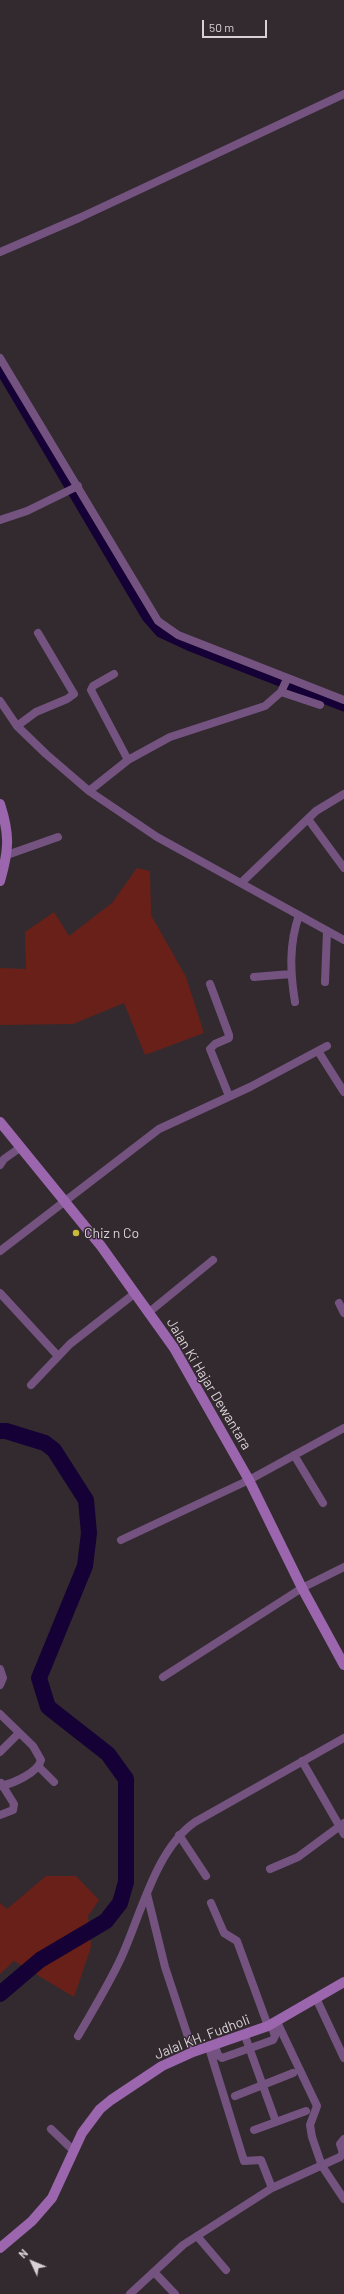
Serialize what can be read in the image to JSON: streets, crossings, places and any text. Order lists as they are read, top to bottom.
{
  "streets": {
    "main road": ["Jalan Ki Hajar Dewantara", "Jalal KH. Fudholi"]
  },
  "places": ["Chiz n Co"],
  "scale_bar": "50 m",
  "north": "top left"
}
